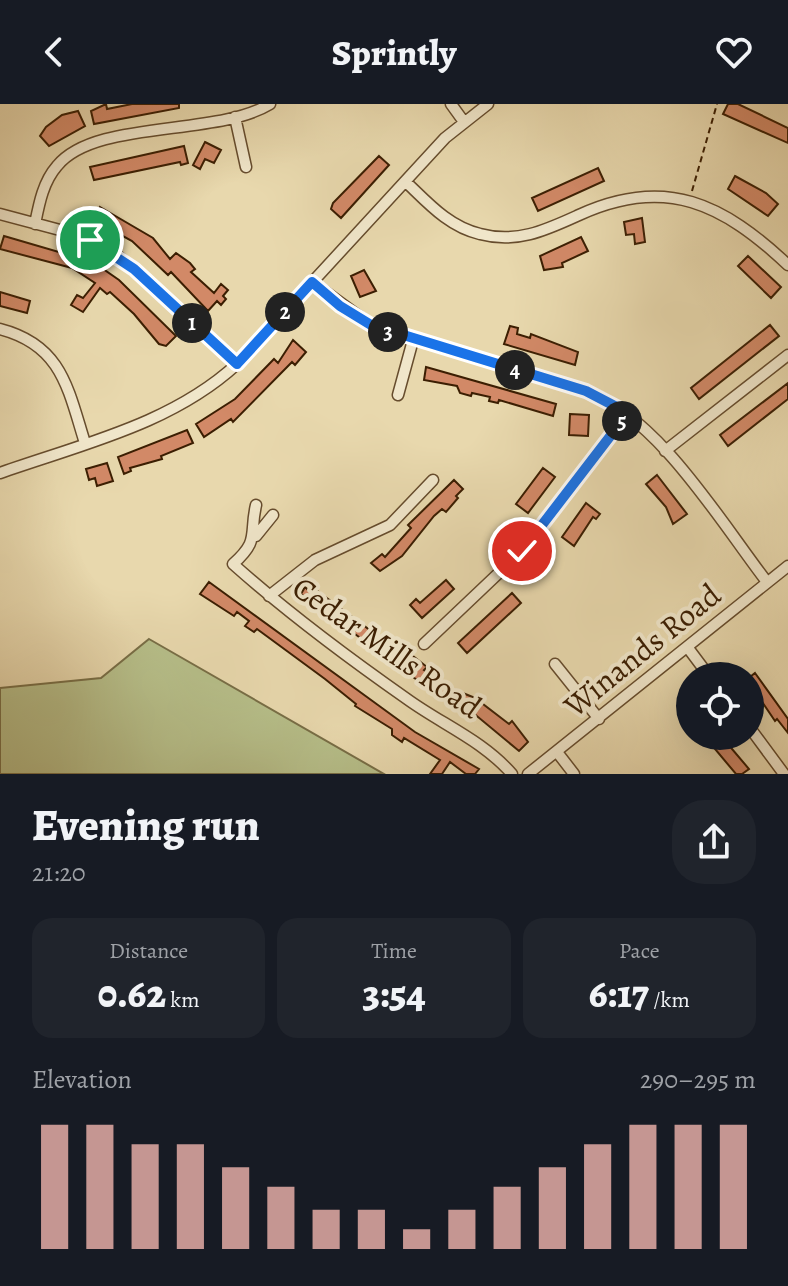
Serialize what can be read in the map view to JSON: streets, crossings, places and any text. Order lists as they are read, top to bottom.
{
  "streets": {
    "street": ["Cedar Mills Road", "Winands Road"]
  },
  "page": {
    "header": "Sprintly",
    "pins": [
      "2",
      "1",
      "3",
      "4",
      "5"
    ],
    "heading": ["Evening run", "21:20"],
    "stats": [
      ["Distance", "0.62 km"],
      ["Time", "3:54"],
      ["Pace", "6:17 /km"]
    ],
    "chart": ["Elevation", "290–295 m"]
  }
}
